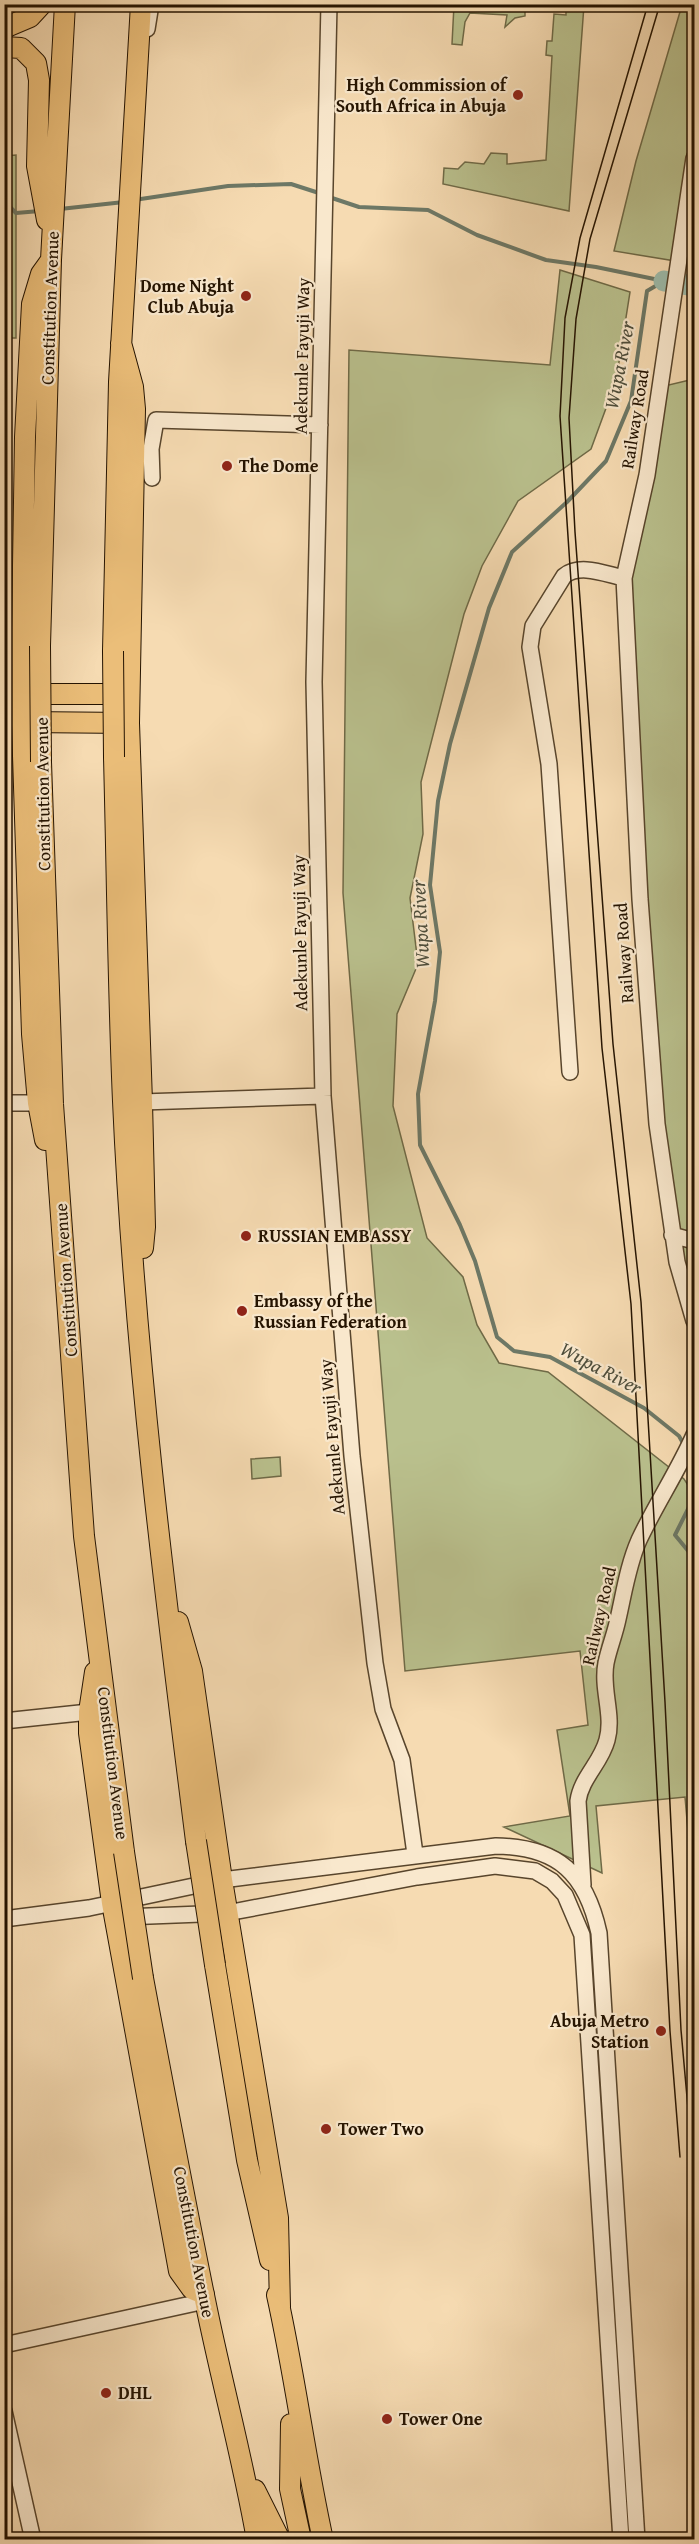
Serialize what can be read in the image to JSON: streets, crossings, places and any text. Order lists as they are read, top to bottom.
{
  "streets": {
    "main road": ["Constitution Avenue"],
    "street": ["Adekunle Fayuji Way", "Railway Road"]
  },
  "water": ["Wupa River"],
  "places": [
    "High Commission of South Africa in Abuja",
    "Dome Night Club Abuja",
    "The Dome",
    "RUSSIAN EMBASSY",
    "Embassy of the Russian Federation",
    "Abuja Metro Station",
    "Tower Two",
    "DHL",
    "Tower One"
  ]
}
